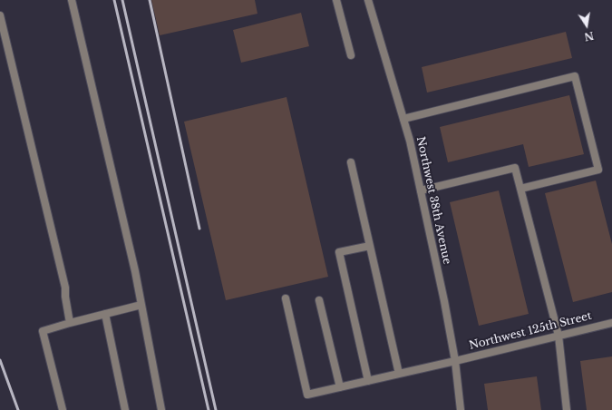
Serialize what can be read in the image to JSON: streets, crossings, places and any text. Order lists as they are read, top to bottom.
{
  "streets": {
    "street": ["Northwest 38th Avenue", "Northwest 125th Street"]
  },
  "crossings": [
    ["Northwest 38th Avenue", "Northwest 125th Street"]
  ],
  "north": "bottom"
}
